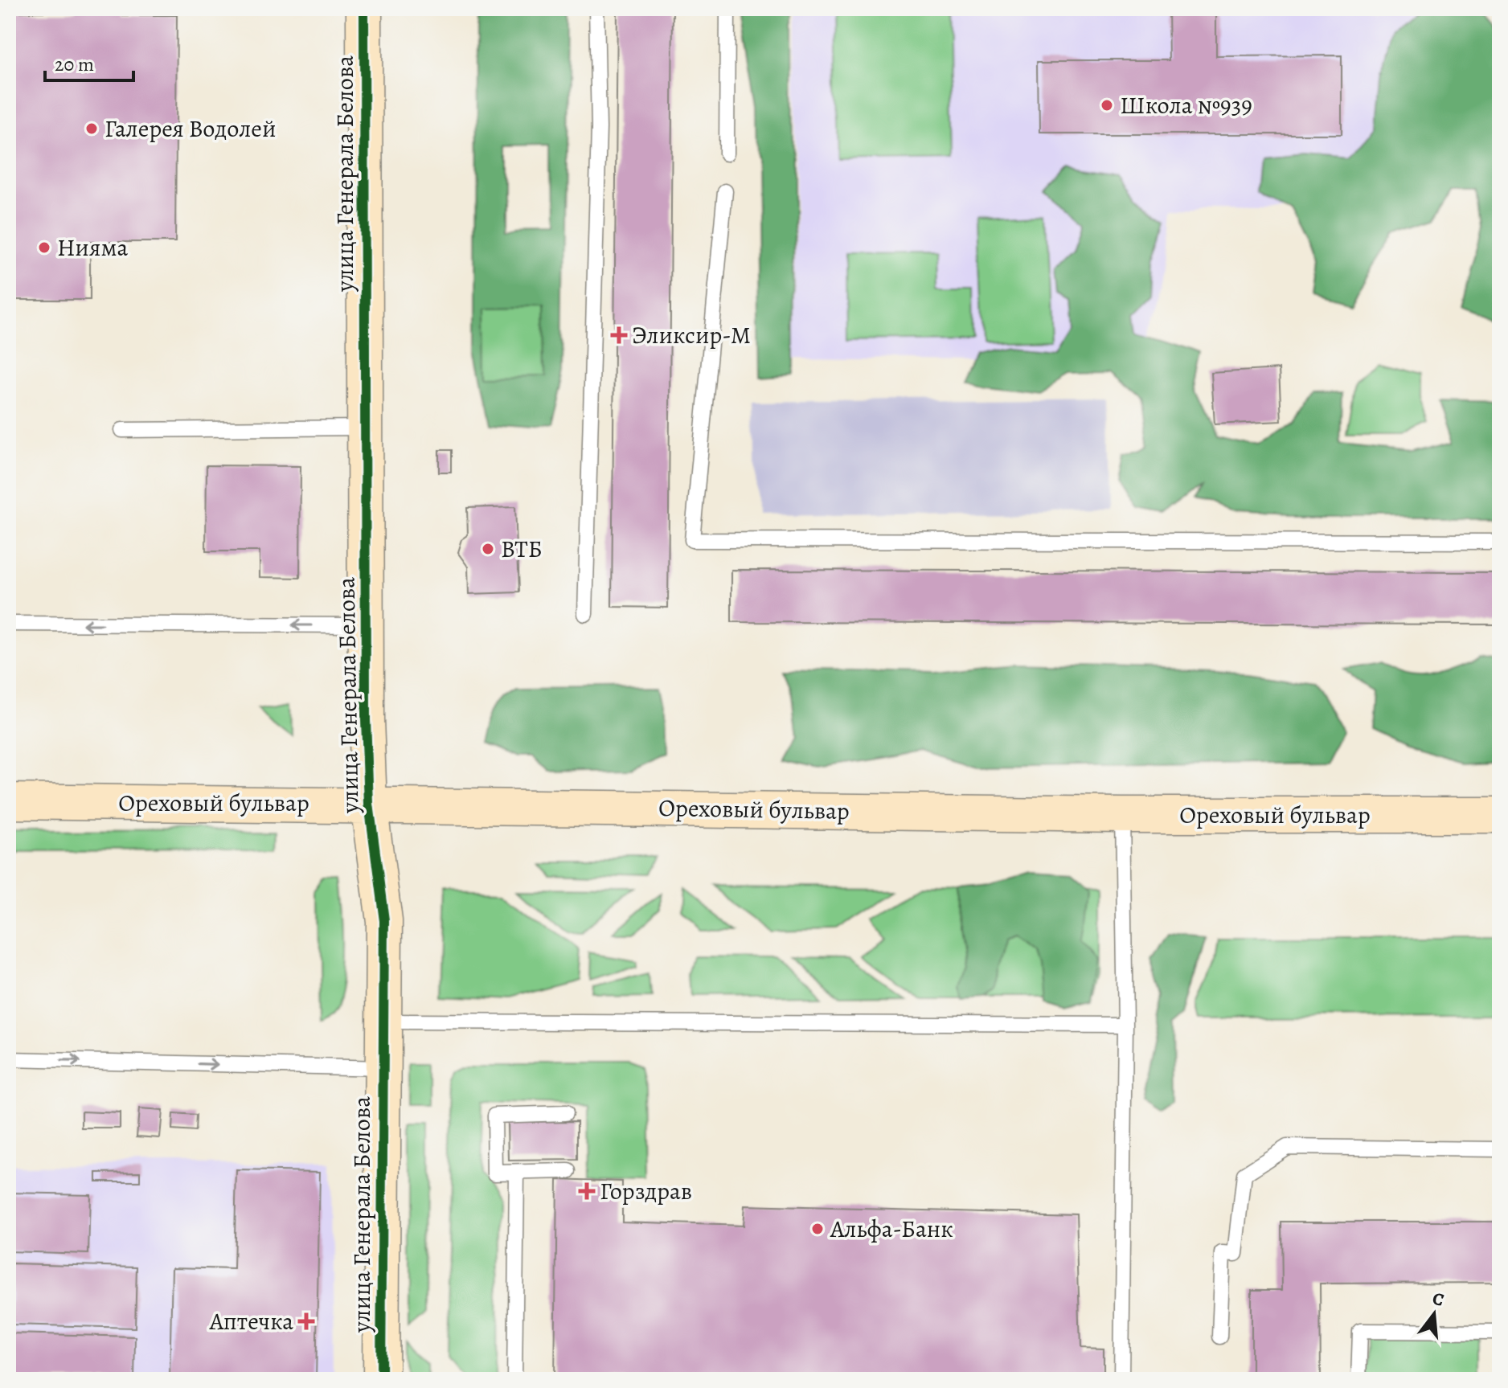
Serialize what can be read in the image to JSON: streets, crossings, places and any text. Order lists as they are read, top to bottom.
{
  "streets": {
    "main road": ["улица Генерала Белова", "Ореховый бульвар"]
  },
  "crossings": [
    ["улица Генерала Белова", "Ореховый бульвар"]
  ],
  "places": {
    "other": [
      "Школа №939",
      "Галерея Водолей",
      "Нияма",
      "ВТБ",
      "Альфа-Банк"
    ],
    "health": ["Эликсир-М", "Горздрав", "Аптечка"]
  },
  "scale_bar": "20 m",
  "north": "top"
}
